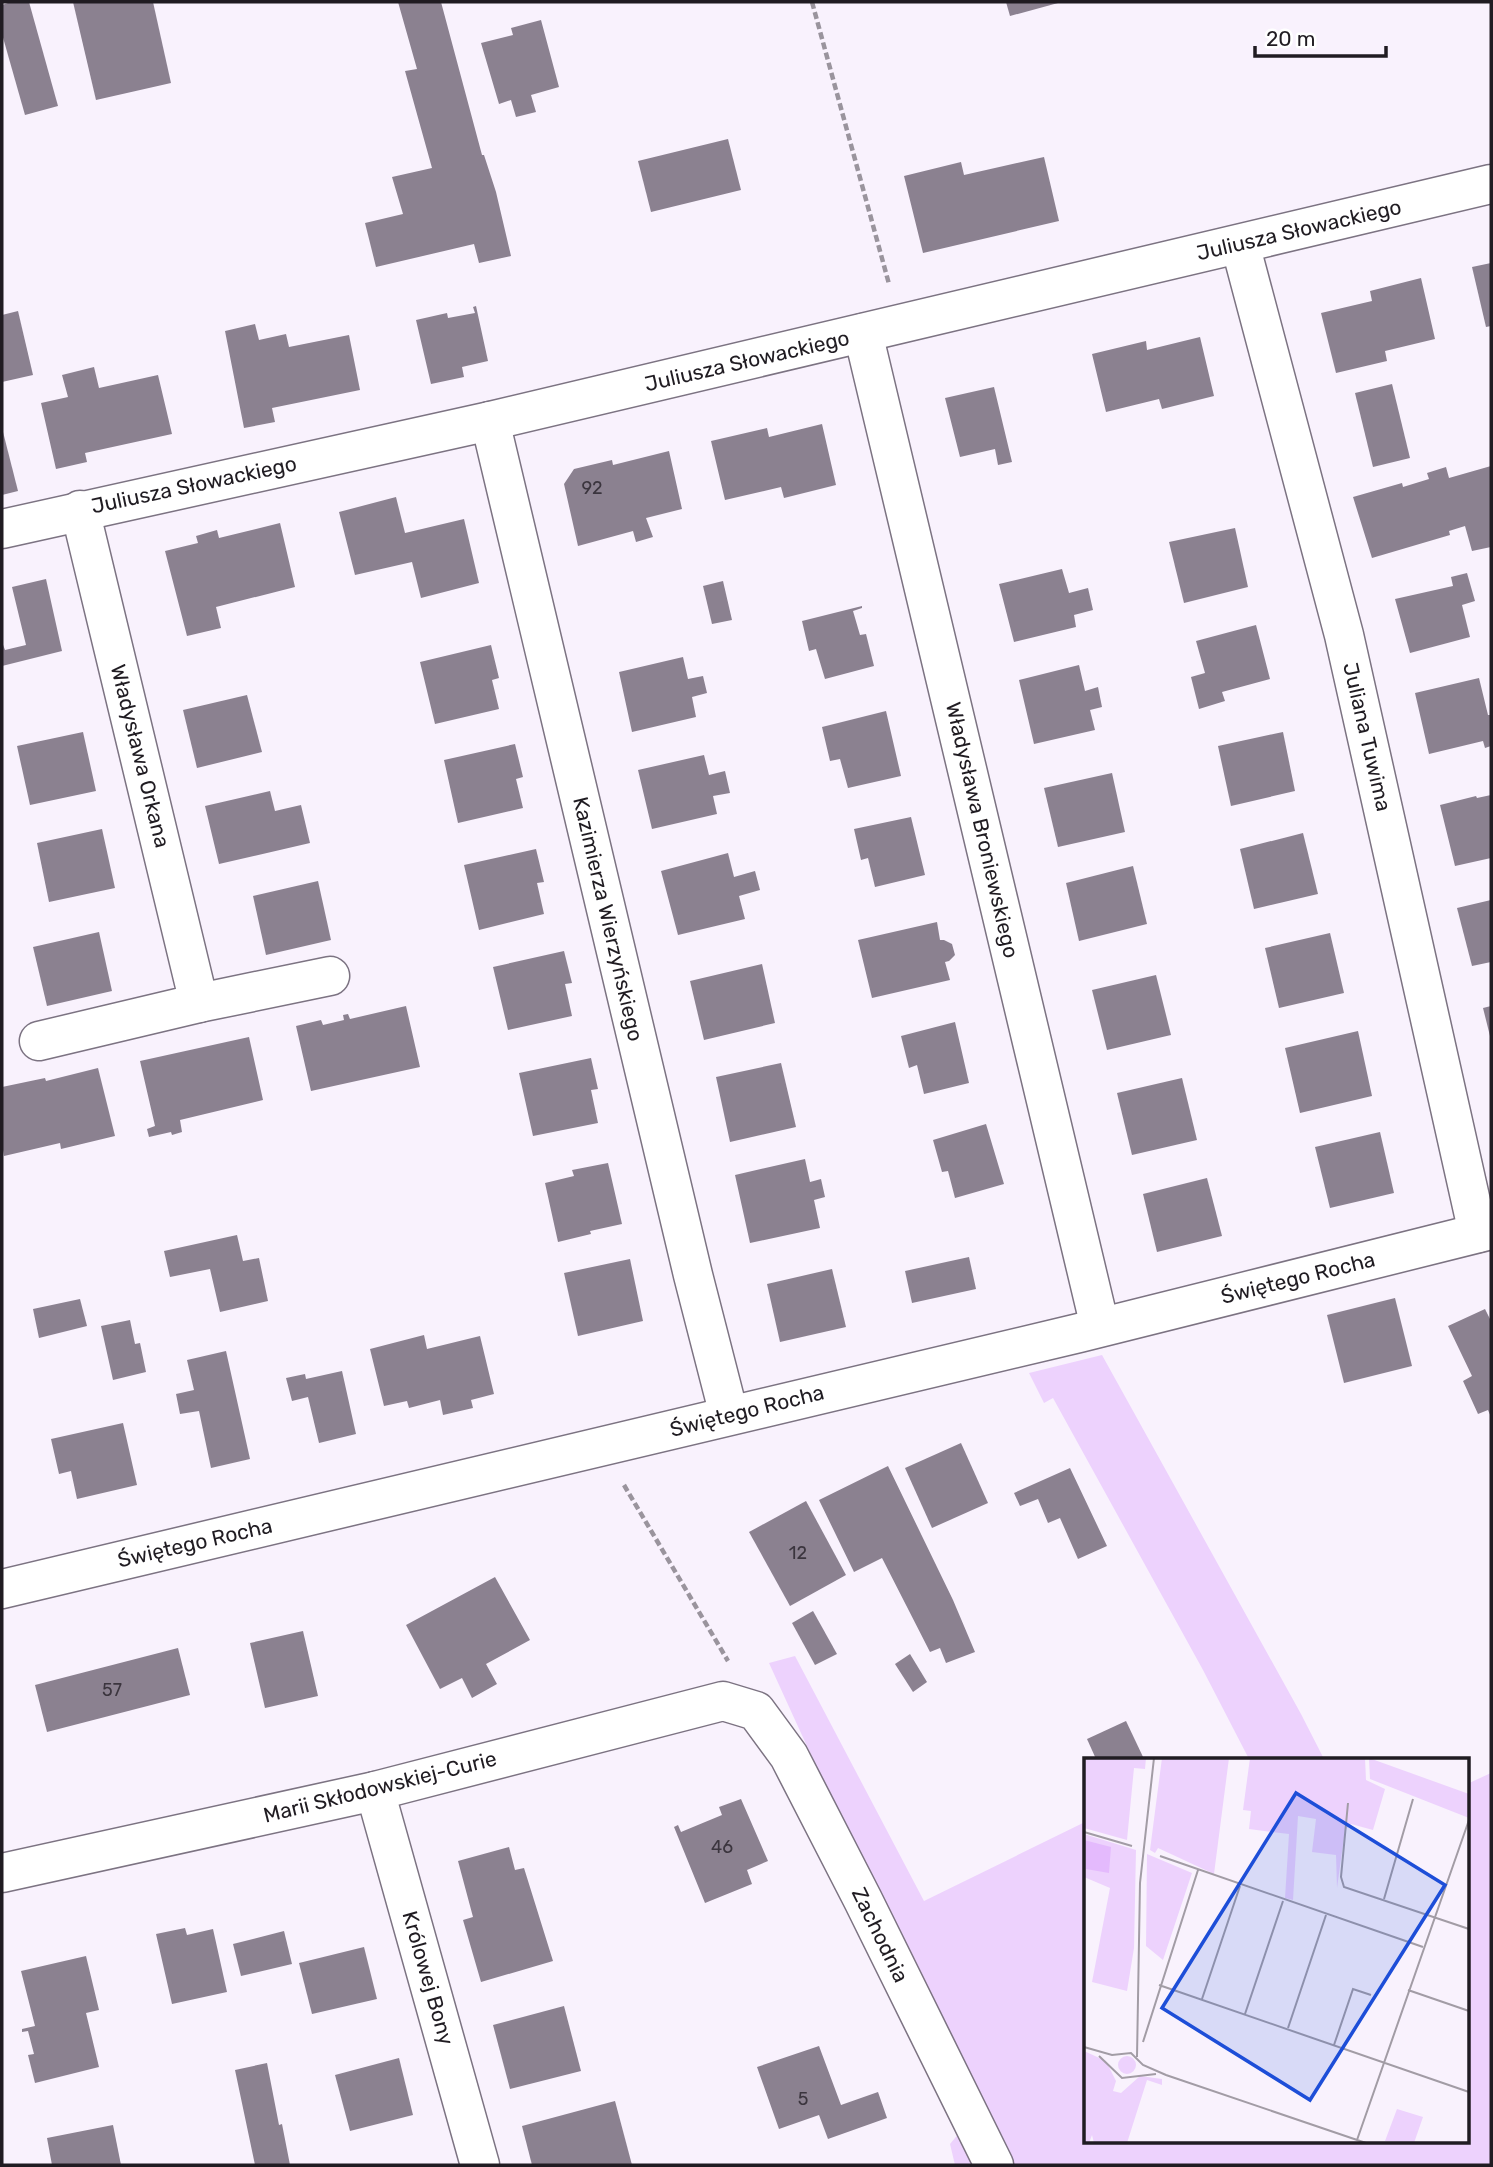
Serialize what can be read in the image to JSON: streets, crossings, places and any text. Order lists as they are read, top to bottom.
{
  "streets": {
    "street": [
      "Juliusza Słowackiego",
      "Juliana Tuwima",
      "Władysława Orkana",
      "Władysława Broniewskiego",
      "Kazimierza Wierzyńskiego",
      "Świętego Rocha",
      "Marii Skłodowskiej-Curie",
      "Zachodnia",
      "Królowej Bony"
    ]
  },
  "crossings": [
    ["Juliusza Słowackiego", "Juliana Tuwima"],
    ["Juliusza Słowackiego", "Władysława Orkana"],
    ["Juliusza Słowackiego", "Władysława Broniewskiego"],
    ["Juliusza Słowackiego", "Kazimierza Wierzyńskiego"],
    ["Juliana Tuwima", "Świętego Rocha"],
    ["Władysława Broniewskiego", "Świętego Rocha"],
    ["Kazimierza Wierzyńskiego", "Świętego Rocha"],
    ["Marii Skłodowskiej-Curie", "Zachodnia"],
    ["Marii Skłodowskiej-Curie", "Królowej Bony"]
  ],
  "house_numbers": [
    "92",
    "12",
    "57",
    "46",
    "5"
  ],
  "scale_bar": "20 m"
}
